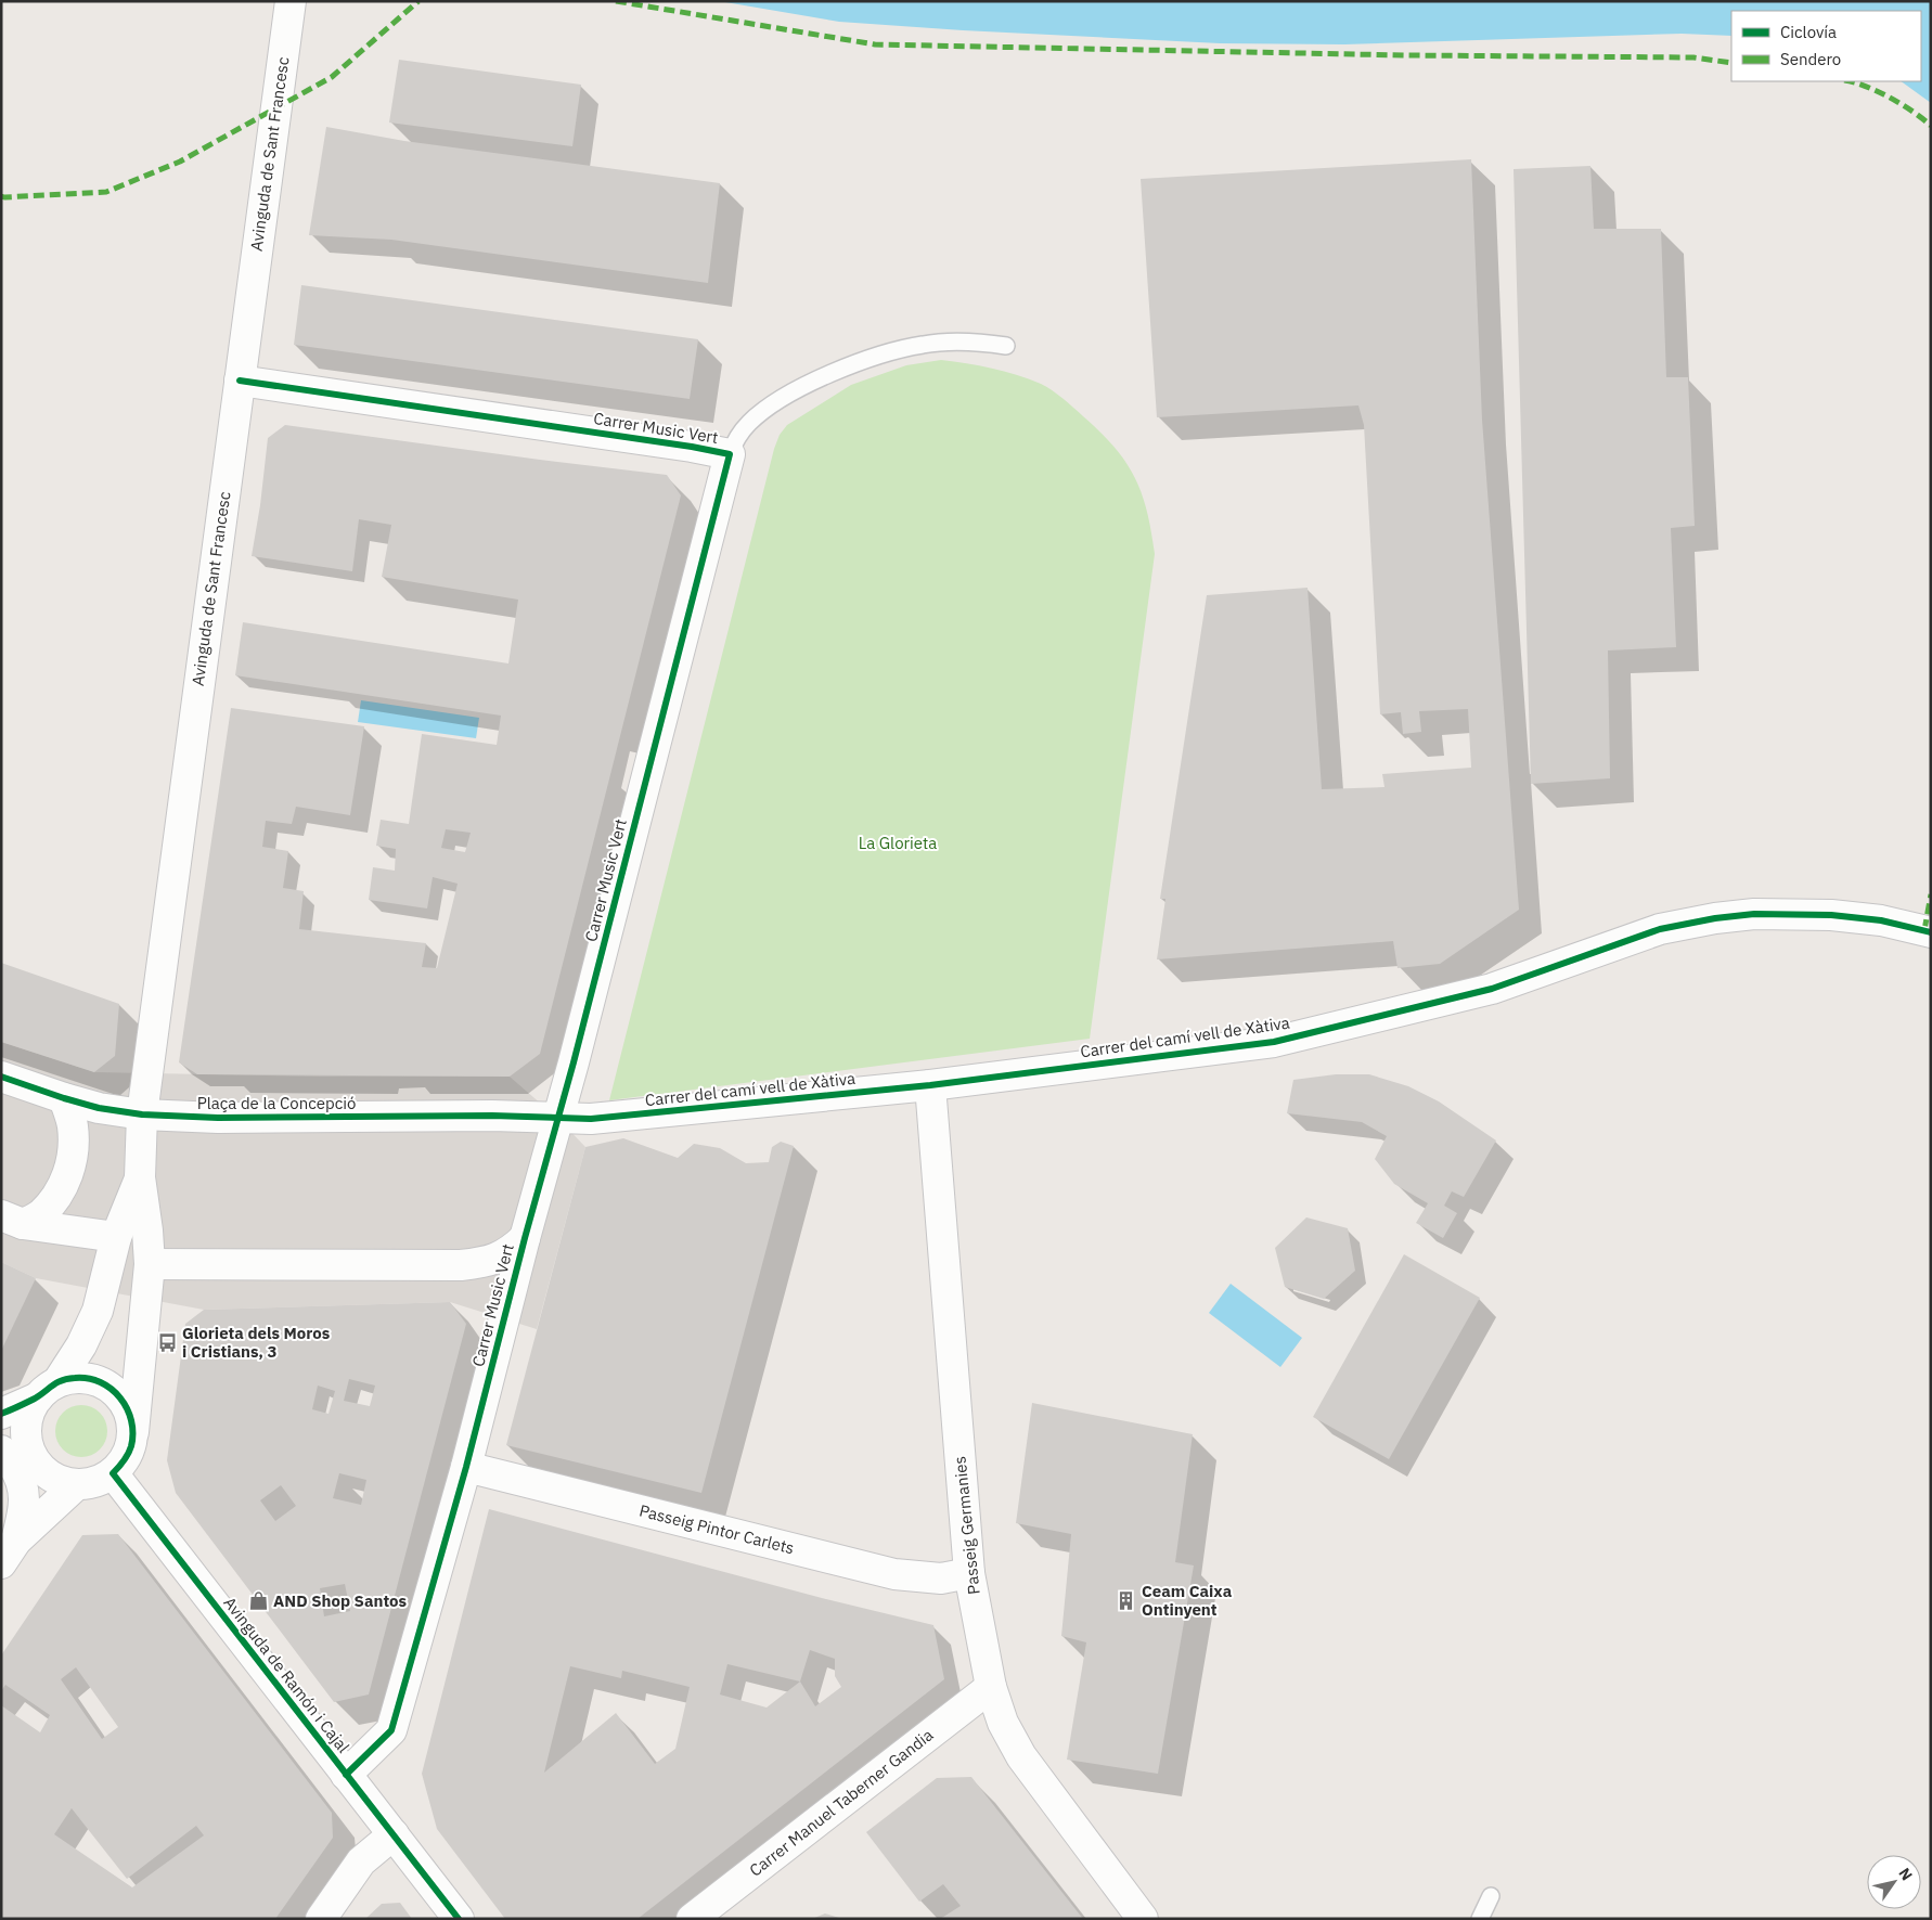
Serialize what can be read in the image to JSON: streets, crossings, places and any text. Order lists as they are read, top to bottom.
{
  "streets": {
    "street": [
      "Avinguda de Sant Francesc",
      "Carrer Music Vert",
      "Carrer del camí vell de Xàtiva",
      "Plaça de la Concepció",
      "Passeig Germanies",
      "Passeig Pintor Carlets",
      "Avinguda de Ramón i Cajal",
      "Carrer Manuel Taberner Gandia"
    ]
  },
  "crossings": [
    ["Avinguda de Sant Francesc", "Carrer Music Vert"],
    ["Avinguda de Sant Francesc", "Plaça de la Concepció"],
    ["Avinguda de Sant Francesc", "Avinguda de Ramón i Cajal"],
    ["Carrer Music Vert", "Carrer del camí vell de Xàtiva"],
    ["Carrer Music Vert", "Plaça de la Concepció"],
    ["Carrer Music Vert", "Passeig Pintor Carlets"],
    ["Carrer Music Vert", "Avinguda de Ramón i Cajal"],
    ["Carrer del camí vell de Xàtiva", "Plaça de la Concepció"],
    ["Carrer del camí vell de Xàtiva", "Passeig Germanies"],
    ["Passeig Germanies", "Passeig Pintor Carlets"],
    ["Passeig Germanies", "Carrer Manuel Taberner Gandia"]
  ],
  "parks": ["La Glorieta"],
  "places": {
    "bus stop": ["Glorieta dels Moros i Cristians, 3"],
    "shop": ["AND Shop Santos"],
    "building": ["Ceam Caixa Ontinyent"]
  },
  "legend": ["Ciclovía", "Sendero"],
  "north": "top right"
}
